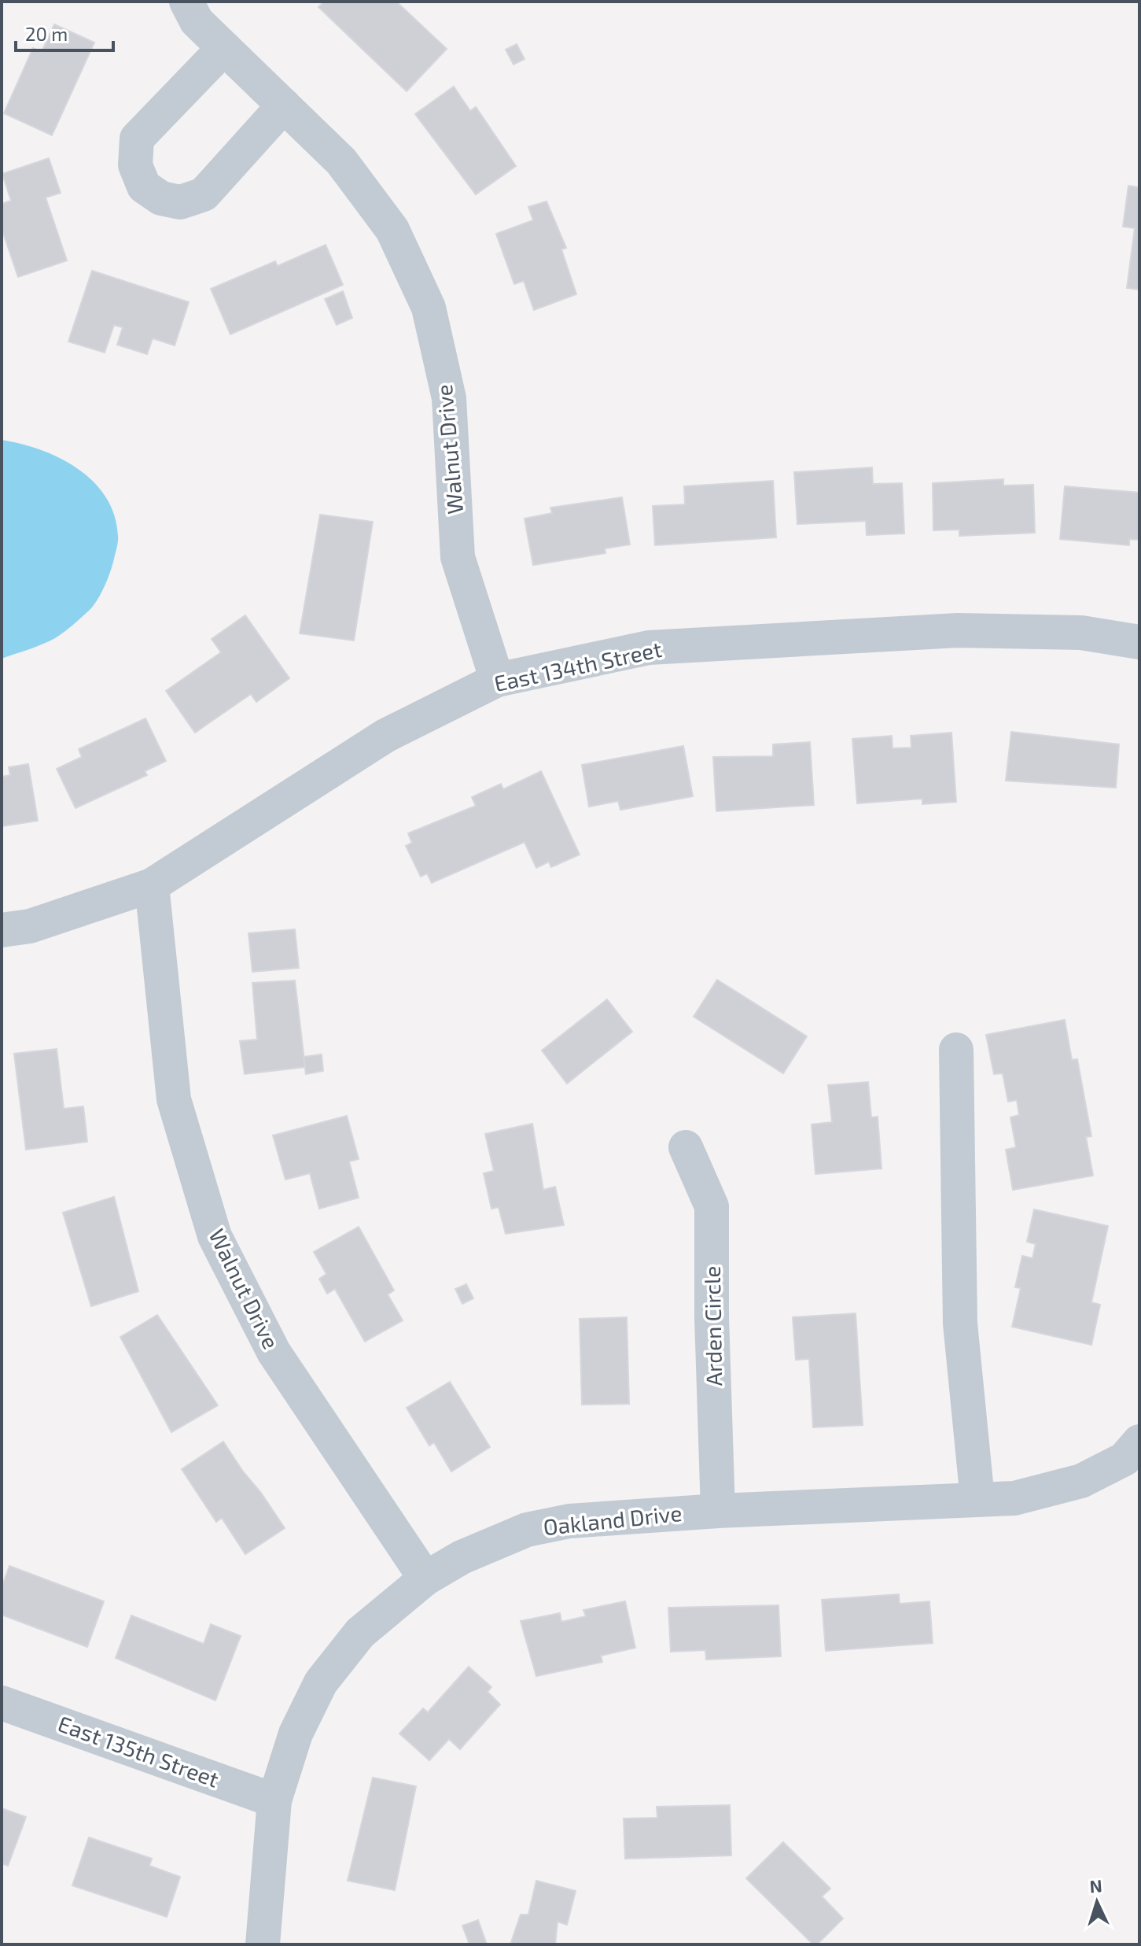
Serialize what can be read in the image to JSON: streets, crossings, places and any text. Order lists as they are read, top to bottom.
{
  "streets": {
    "street": [
      "Walnut Drive",
      "East 134th Street",
      "Arden Circle",
      "Oakland Drive",
      "East 135th Street"
    ]
  },
  "crossings": [
    ["Walnut Drive", "East 134th Street"],
    ["Walnut Drive", "Oakland Drive"],
    ["Arden Circle", "Oakland Drive"],
    ["Oakland Drive", "East 135th Street"]
  ],
  "scale_bar": "20 m",
  "north": "top"
}
